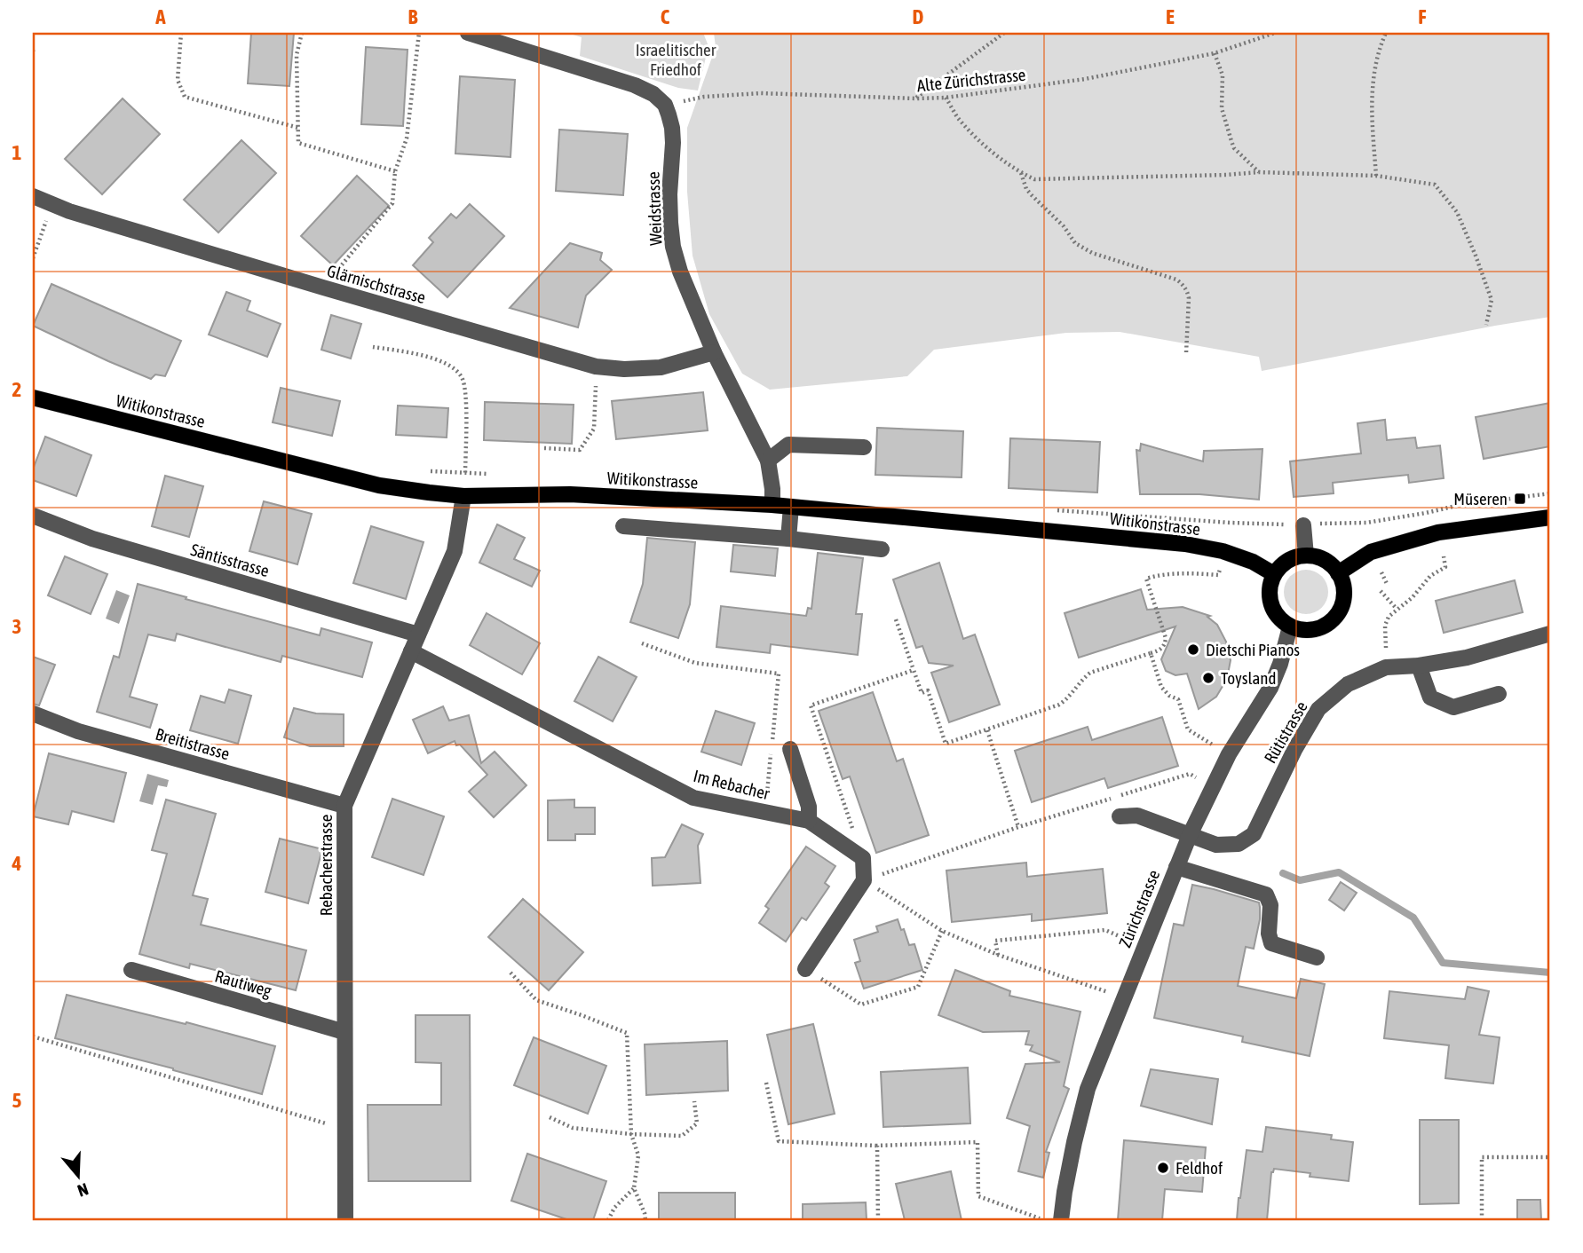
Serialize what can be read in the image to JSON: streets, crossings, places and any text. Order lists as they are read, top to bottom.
{
  "streets": {
    "main road": ["Witikonstrasse"],
    "street": [
      "Weidstrasse",
      "Glärnischstrasse",
      "Säntisstrasse",
      "Rütistrasse",
      "Breitistrasse",
      "Im Rebacher",
      "Rebacherstrasse",
      "Zürichstrasse",
      "Rautiweg"
    ],
    "path": ["Alte Zürichstrasse"]
  },
  "crossings": [
    ["Alte Zürichstrasse", "Weidstrasse"],
    ["Weidstrasse", "Glärnischstrasse"],
    ["Weidstrasse", "Witikonstrasse"],
    ["Witikonstrasse", "Rebacherstrasse"],
    ["Witikonstrasse", "Zürichstrasse"],
    ["Säntisstrasse", "Rebacherstrasse"],
    ["Rütistrasse", "Zürichstrasse"],
    ["Breitistrasse", "Rebacherstrasse"],
    ["Im Rebacher", "Rebacherstrasse"],
    ["Rebacherstrasse", "Rautiweg"]
  ],
  "parks": ["Israelitischer Friedhof"],
  "places": {
    "transit": ["Müseren"],
    "other": ["Dietschi Pianos", "Toysland", "Feldhof"]
  },
  "north": "bottom",
  "grid": {
    "columns": [
      "A",
      "B",
      "C",
      "D",
      "E",
      "F"
    ],
    "rows": [
      "1",
      "2",
      "3",
      "4",
      "5"
    ]
  }
}
